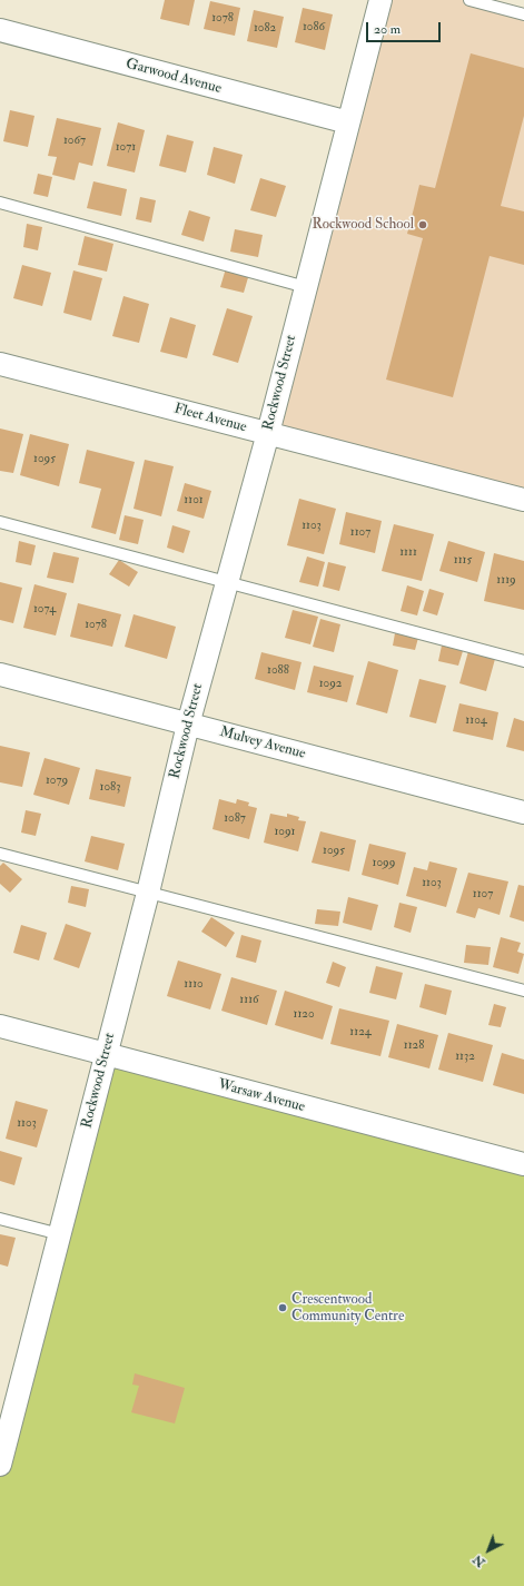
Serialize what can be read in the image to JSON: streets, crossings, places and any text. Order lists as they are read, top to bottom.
{
  "streets": {
    "street": [
      "Garwood Avenue",
      "Rockwood Street",
      "Fleet Avenue",
      "Mulvey Avenue",
      "Warsaw Avenue"
    ]
  },
  "crossings": [
    ["Garwood Avenue", "Rockwood Street"],
    ["Rockwood Street", "Fleet Avenue"],
    ["Rockwood Street", "Mulvey Avenue"],
    ["Rockwood Street", "Warsaw Avenue"]
  ],
  "places": ["Rockwood School", "Crescentwood Community Centre"],
  "house_numbers": [
    "1078",
    "1086",
    "1082",
    "1067",
    "1071",
    "1095",
    "1101",
    "1103",
    "1107",
    "1111",
    "1115",
    "1119",
    "1074",
    "1078",
    "1088",
    "1092",
    "1104",
    "1079",
    "1083",
    "1087",
    "1091",
    "1095",
    "1099",
    "1103",
    "1107",
    "1110",
    "1116",
    "1120",
    "1124",
    "1128",
    "1132",
    "1103"
  ],
  "scale_bar": "20 m",
  "north": "bottom left"
}
